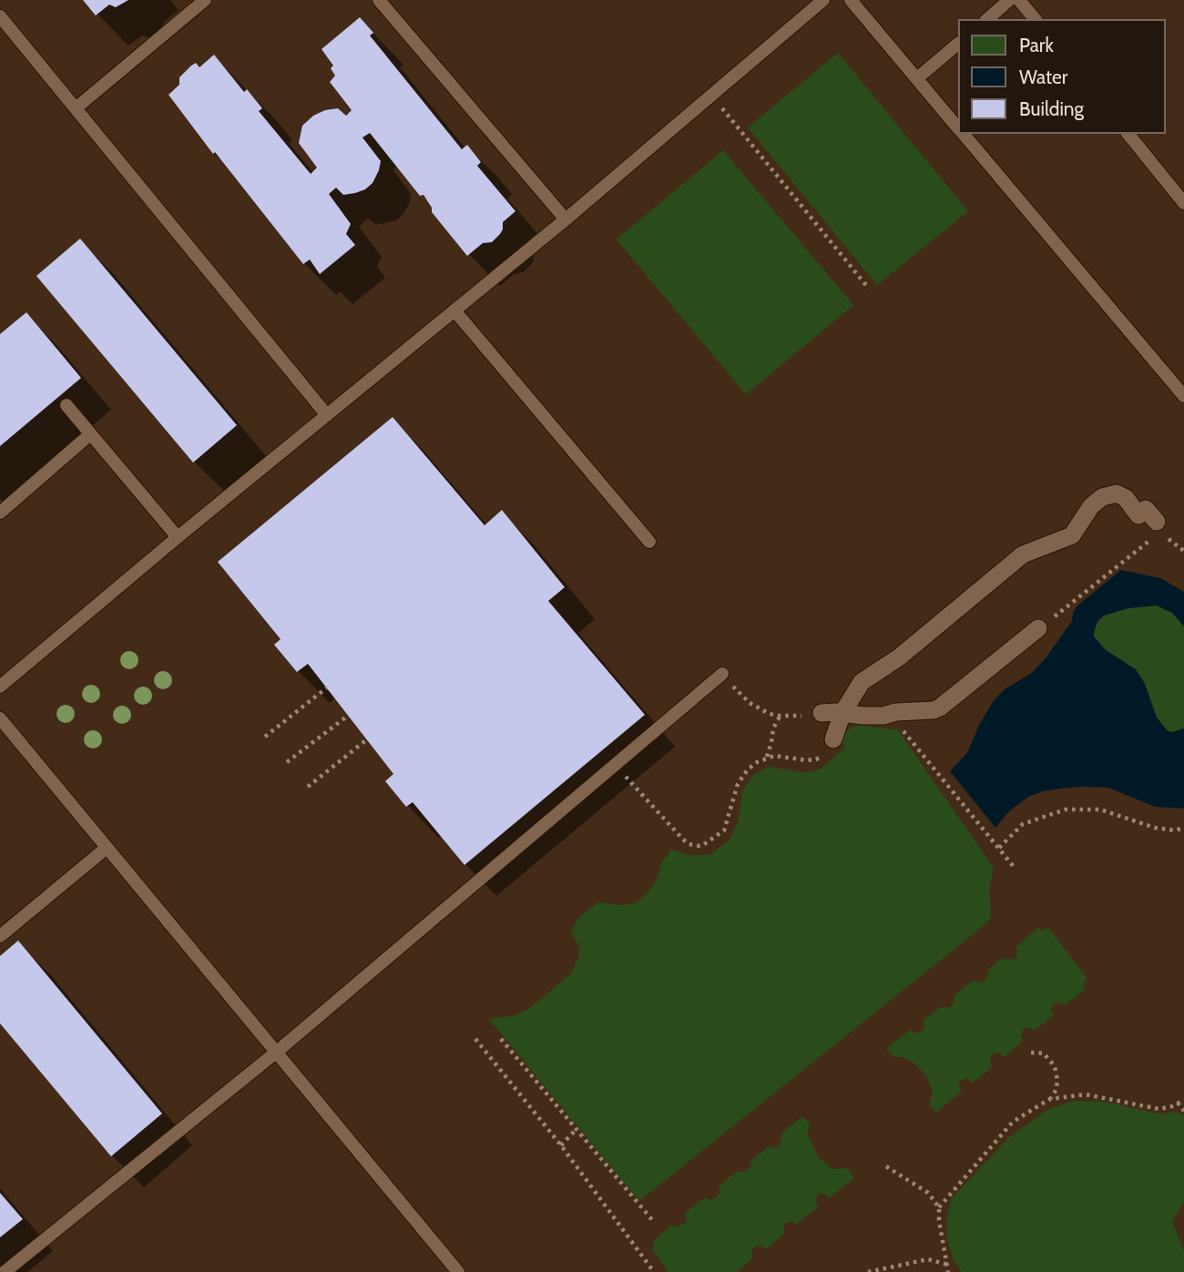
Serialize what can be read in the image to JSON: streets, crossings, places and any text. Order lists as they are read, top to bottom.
{
  "legend": ["Park", "Water", "Building"]
}
